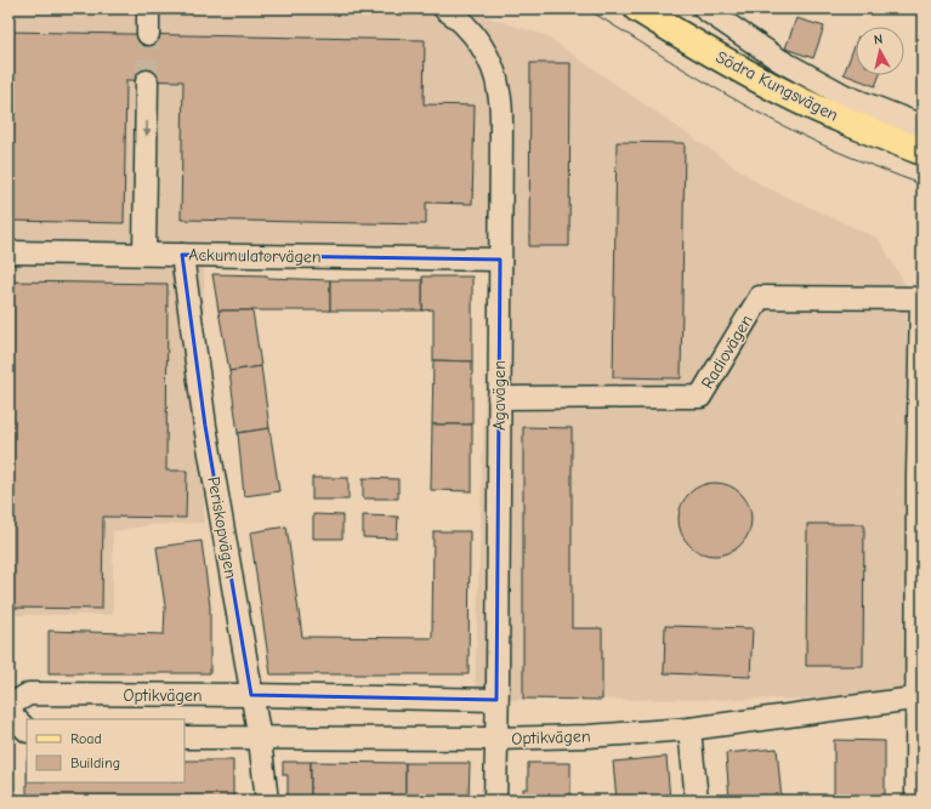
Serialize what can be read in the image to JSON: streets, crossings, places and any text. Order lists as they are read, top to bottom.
{
  "streets": {
    "main road": ["Södra Kungsvägen"],
    "street": [
      "Ackumulatorvägen",
      "Radiovägen",
      "Agavägen",
      "Periskopvägen",
      "Optikvägen"
    ]
  },
  "crossings": [
    ["Ackumulatorvägen", "Agavägen"],
    ["Ackumulatorvägen", "Periskopvägen"],
    ["Radiovägen", "Agavägen"],
    ["Radiovägen", "Optikvägen"],
    ["Agavägen", "Optikvägen"],
    ["Periskopvägen", "Optikvägen"]
  ],
  "legend": ["Road", "Building"],
  "north": "top"
}
